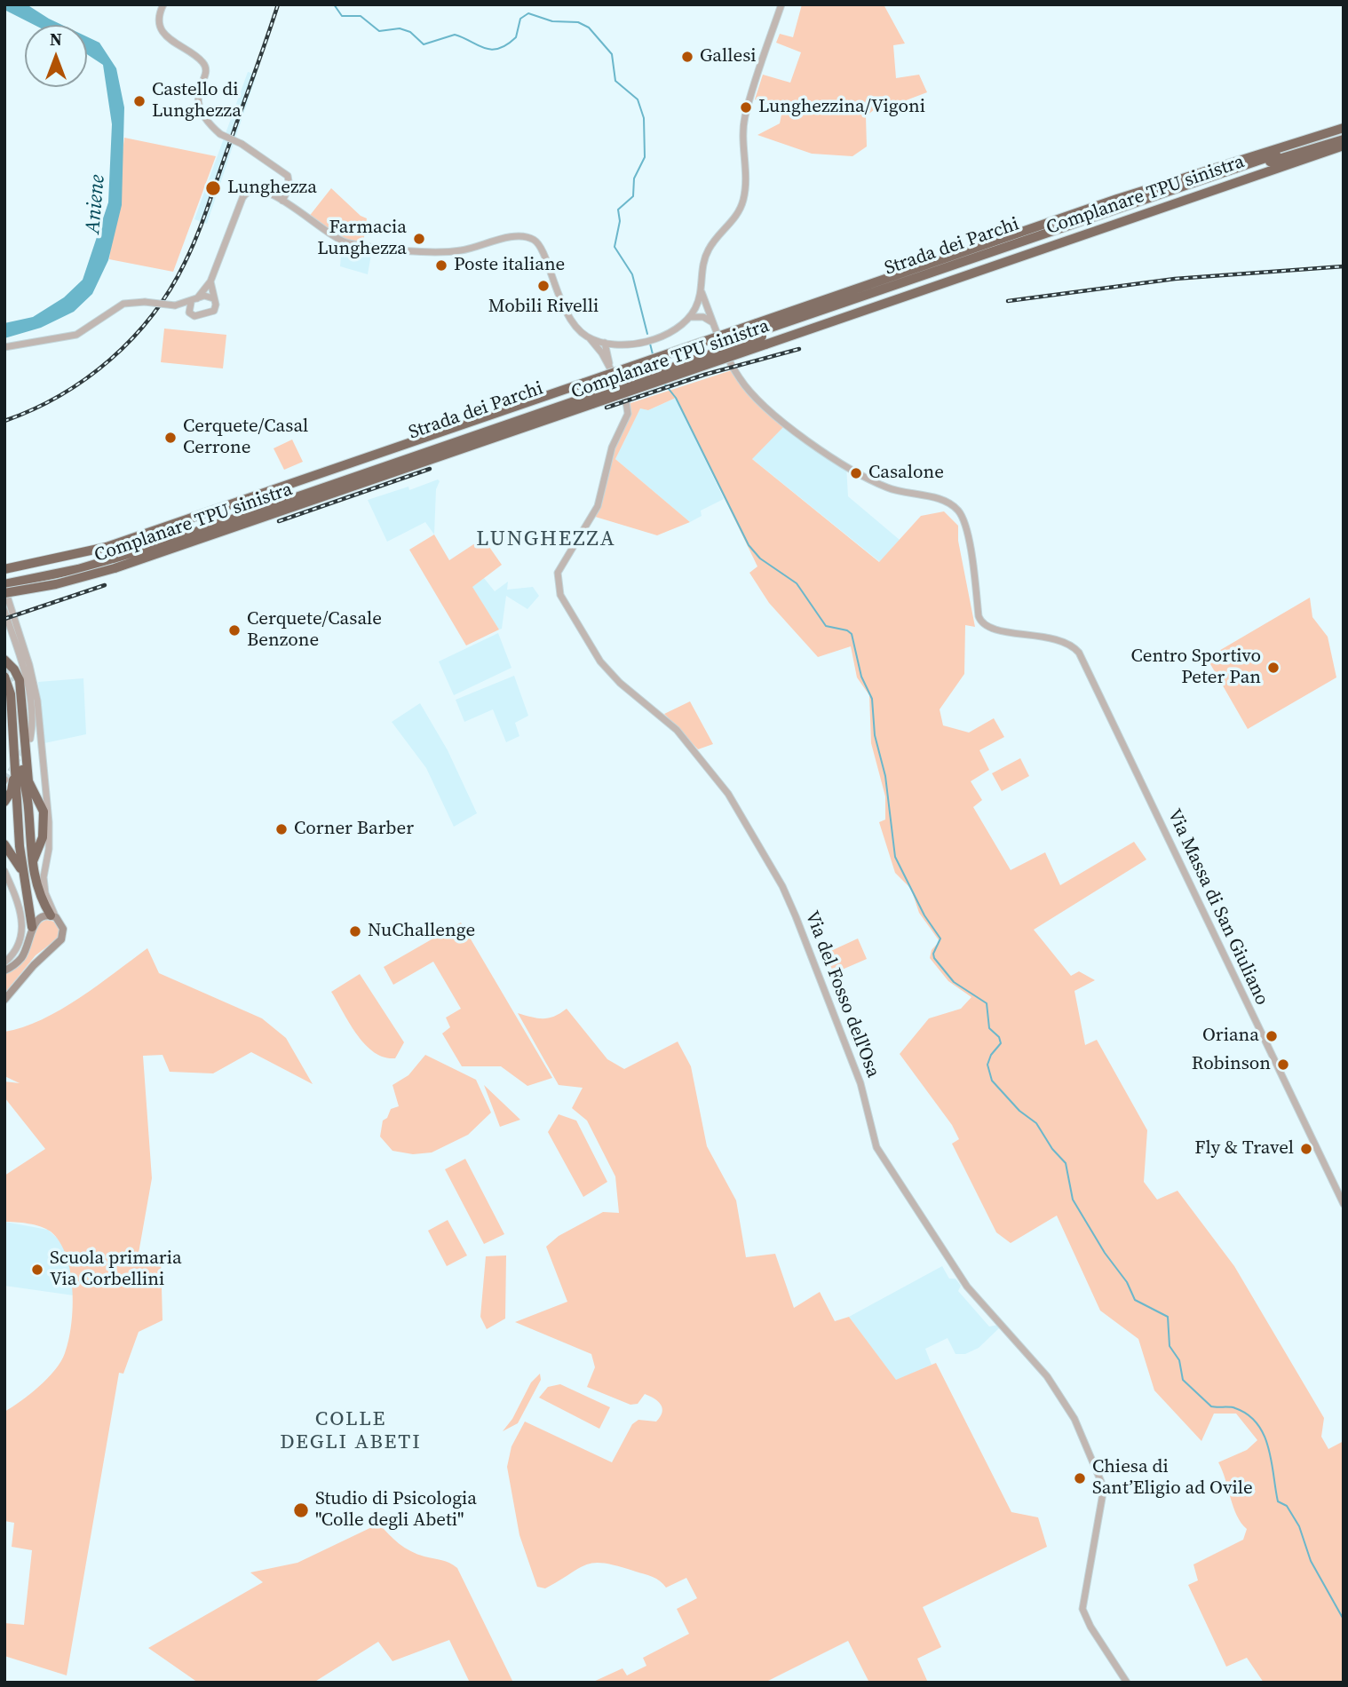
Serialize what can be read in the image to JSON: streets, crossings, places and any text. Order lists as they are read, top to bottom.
{
  "streets": {
    "highway": ["Complanare TPU sinistra", "Strada dei Parchi"],
    "street": ["Via Massa di San Giuliano", "Via del Fosso dell'Osa"]
  },
  "crossings": [
    ["Complanare TPU sinistra", "Strada dei Parchi"]
  ],
  "districts": ["LUNGHEZZA", "COLLE DEGLI ABETI"],
  "water": ["Aniene"],
  "places": [
    "Gallesi",
    "Castello di Lunghezza",
    "Lunghezzina/Vigoni",
    "Lunghezza",
    "Farmacia Lunghezza",
    "Poste italiane",
    "Mobili Rivelli",
    "Cerquete/Casal Cerrone",
    "Casalone",
    "Cerquete/Casale Benzone",
    "Centro Sportivo Peter Pan",
    "Corner Barber",
    "NuChallenge",
    "Oriana",
    "Robinson",
    "Fly & Travel",
    "Scuola primaria Via Corbellini",
    "Chiesa di Sant’Eligio ad Ovile",
    "Studio di Psicologia \"Colle degli Abeti\""
  ],
  "north": "top"
}
